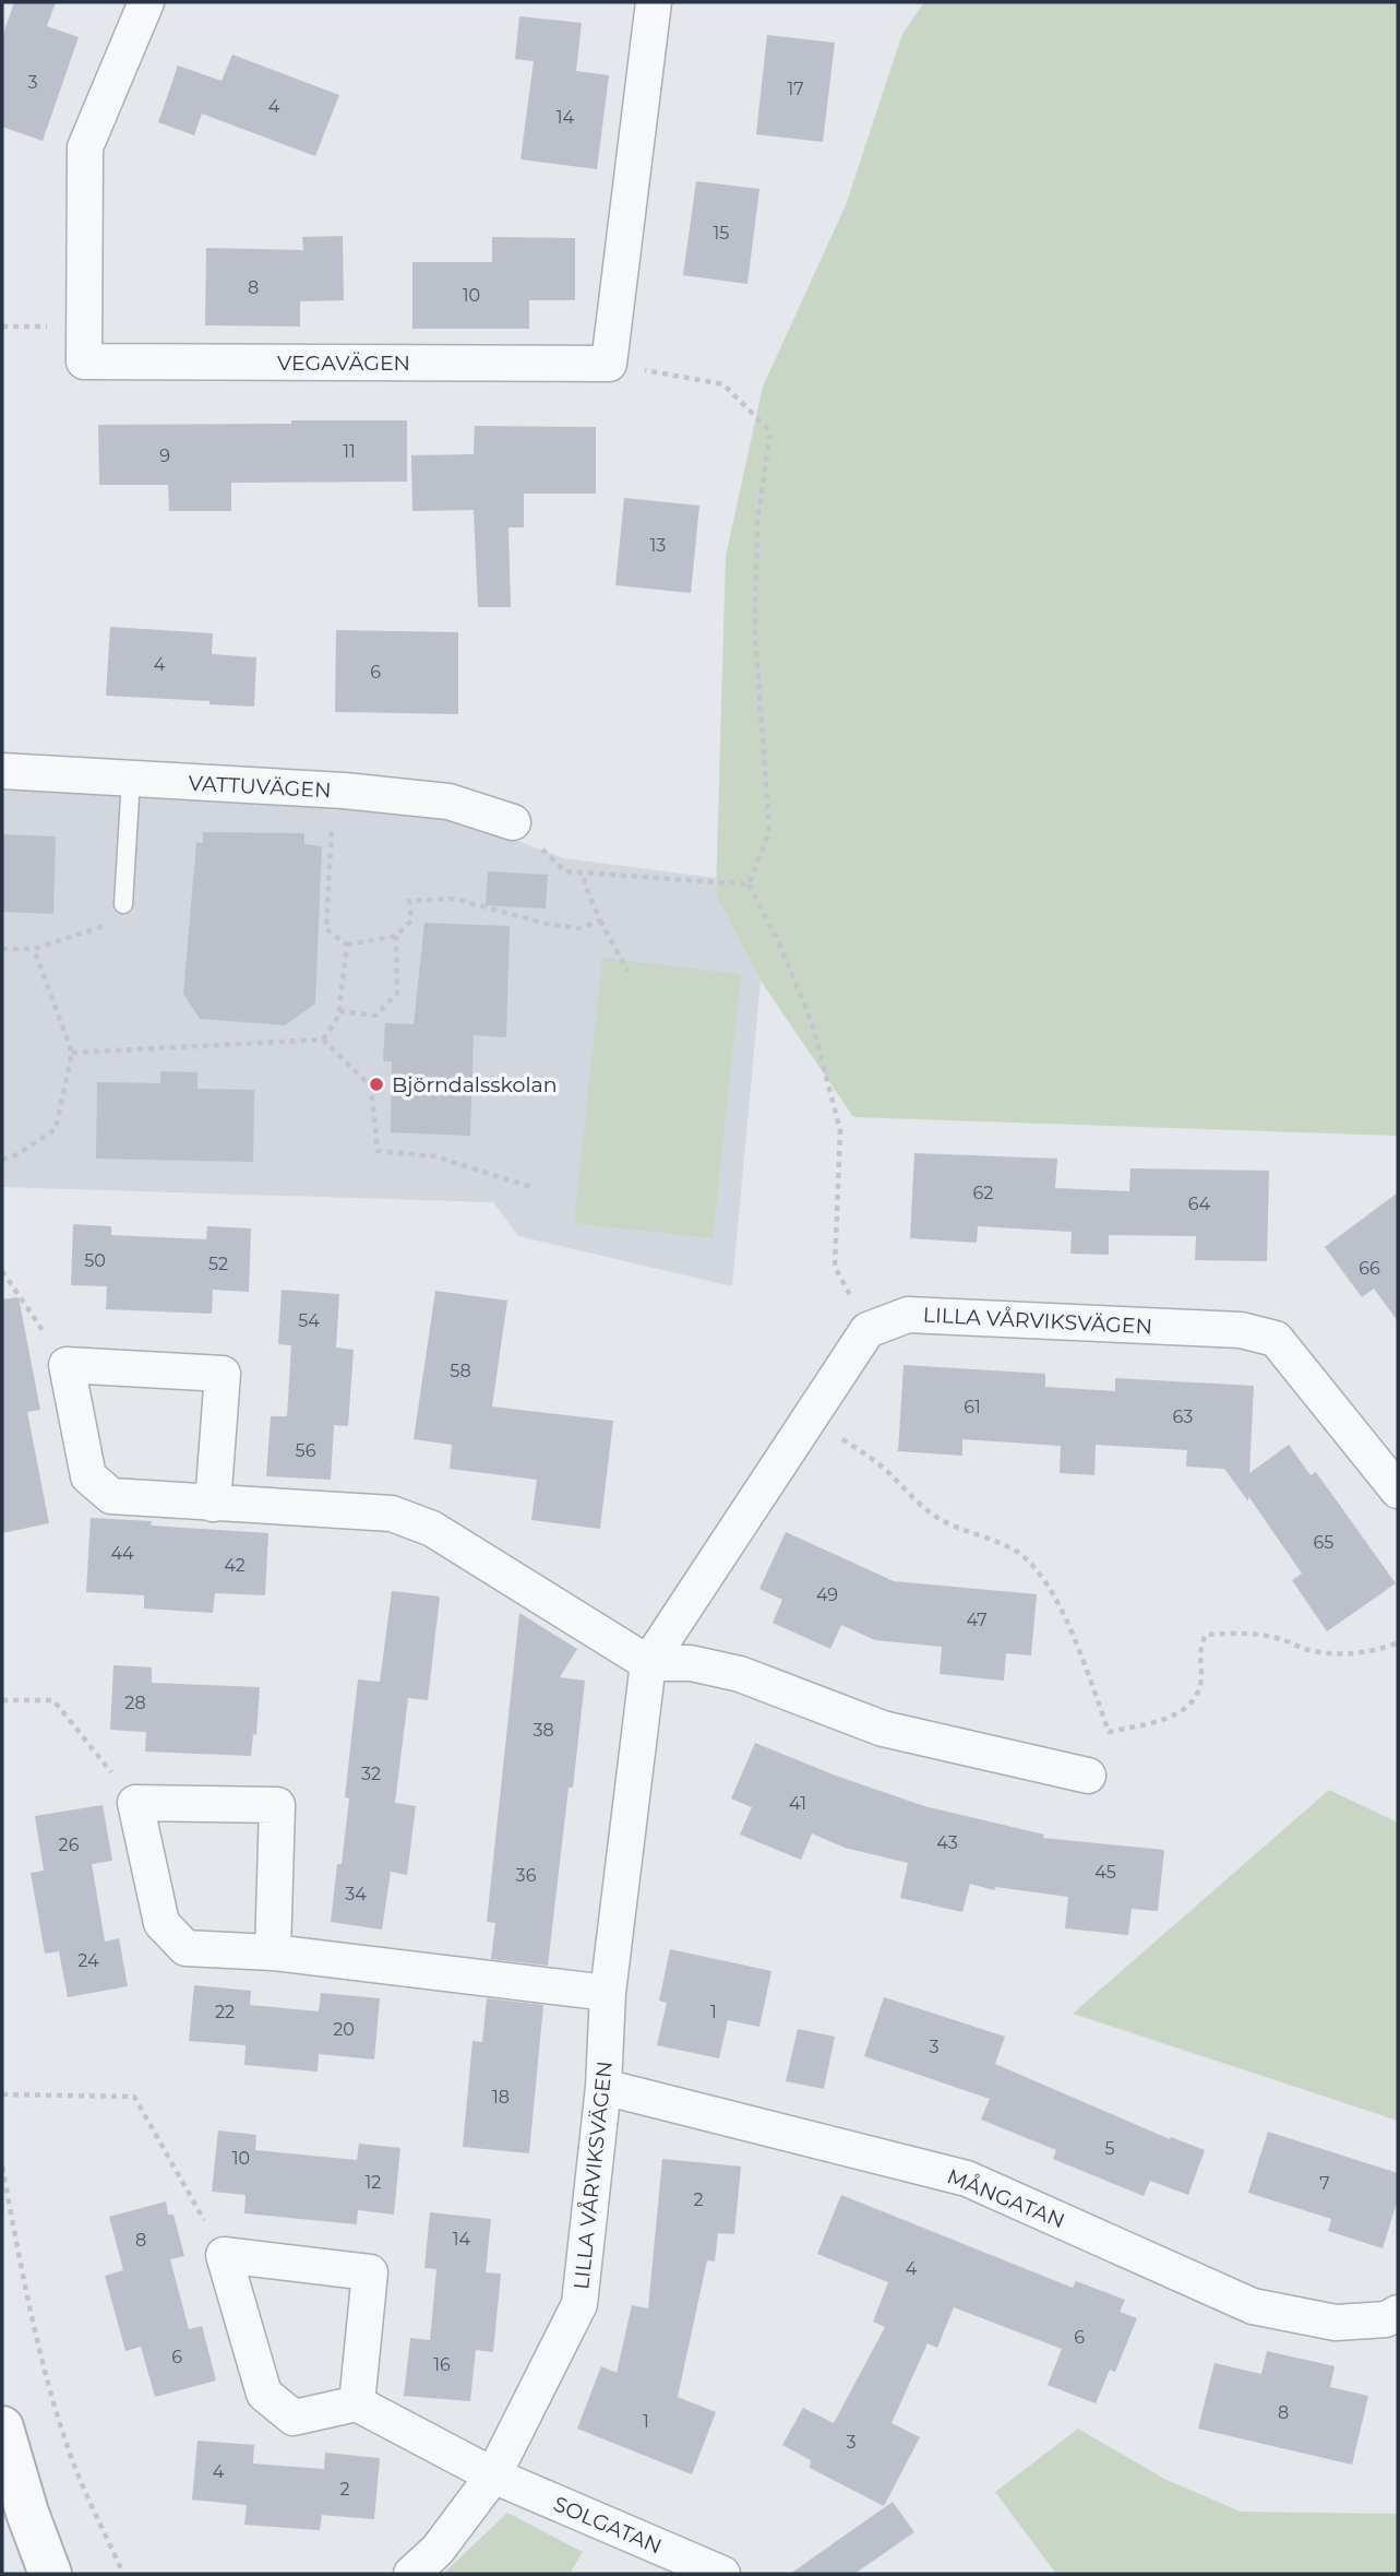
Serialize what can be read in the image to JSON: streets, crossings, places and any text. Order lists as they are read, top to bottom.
{
  "streets": {
    "street": [
      "VEGAVÄGEN",
      "VATTUVÄGEN",
      "LILLA VÅRVIKSVÄGEN",
      "MÅNGATAN",
      "SOLGATAN"
    ]
  },
  "crossings": [
    ["LILLA VÅRVIKSVÄGEN", "MÅNGATAN"],
    ["LILLA VÅRVIKSVÄGEN", "SOLGATAN"]
  ],
  "places": ["Björndalsskolan"],
  "house_numbers": [
    "3",
    "17",
    "4",
    "14",
    "15",
    "8",
    "10",
    "11",
    "9",
    "13",
    "4",
    "6",
    "62",
    "64",
    "50",
    "52",
    "66",
    "54",
    "58",
    "61",
    "63",
    "56",
    "65",
    "44",
    "42",
    "49",
    "47",
    "28",
    "38",
    "32",
    "41",
    "43",
    "26",
    "45",
    "36",
    "34",
    "24",
    "22",
    "1",
    "20",
    "3",
    "18",
    "5",
    "10",
    "12",
    "7",
    "2",
    "14",
    "8",
    "4",
    "6",
    "6",
    "16",
    "8",
    "1",
    "3",
    "4",
    "2"
  ]
}
